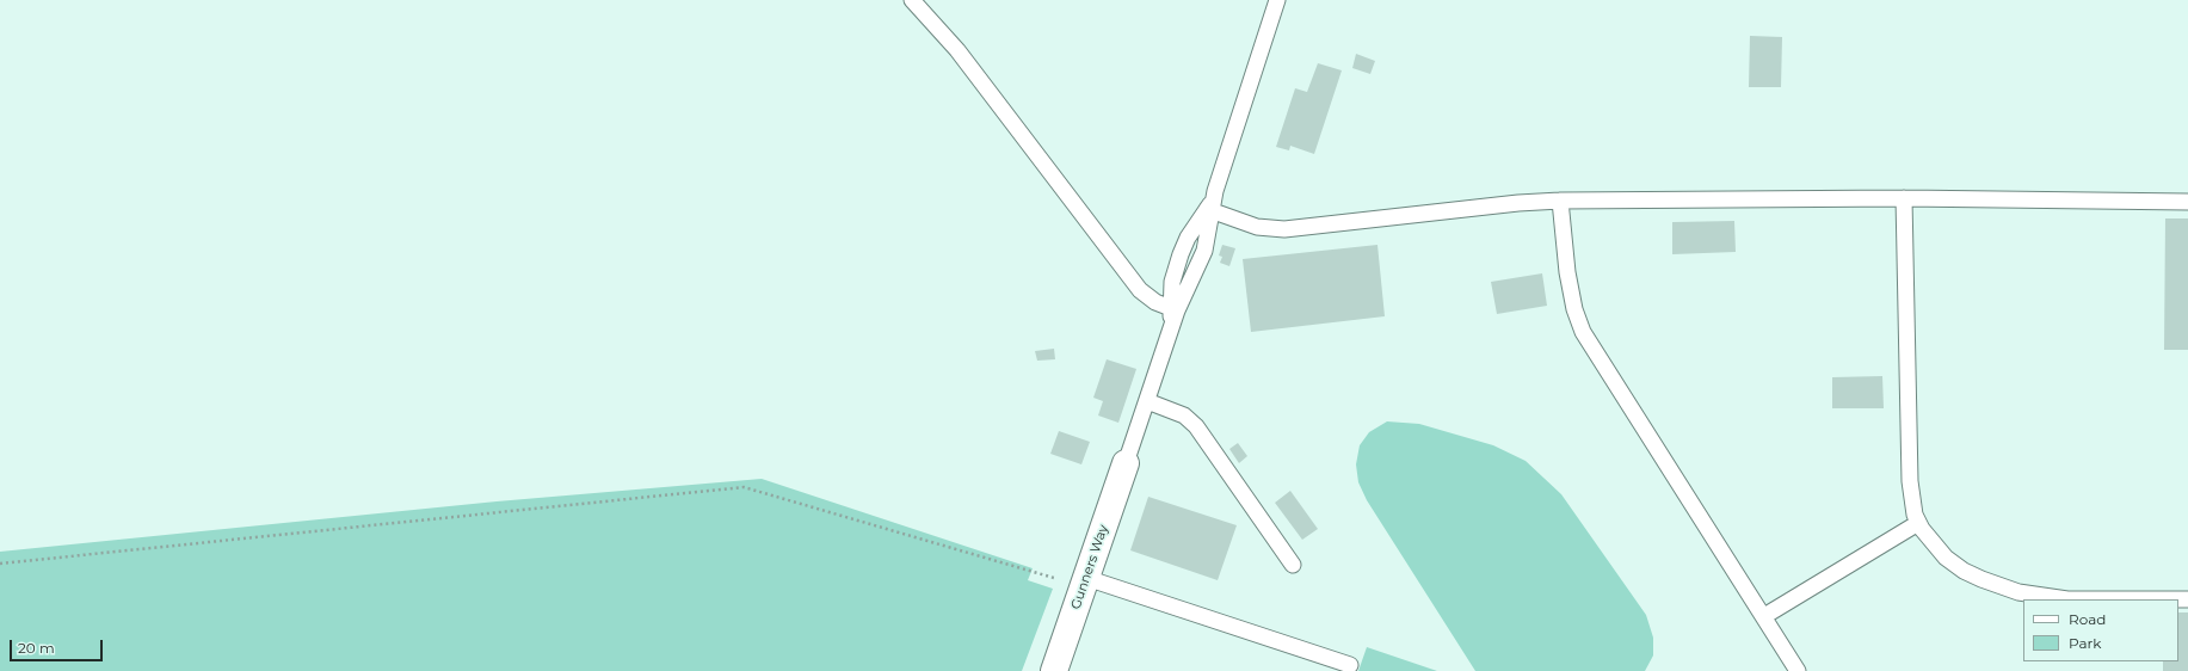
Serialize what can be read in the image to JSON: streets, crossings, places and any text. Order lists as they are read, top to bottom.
{
  "streets": {
    "street": ["Gunners Way"]
  },
  "legend": ["Road", "Park"],
  "scale_bar": "20 m"
}
